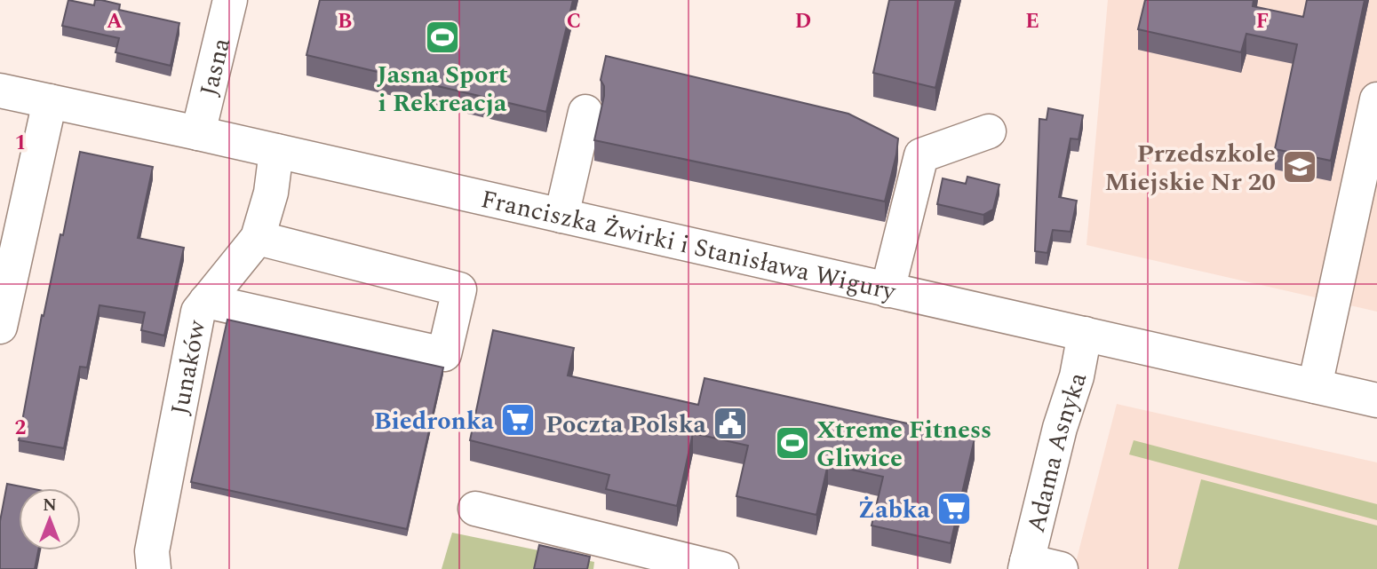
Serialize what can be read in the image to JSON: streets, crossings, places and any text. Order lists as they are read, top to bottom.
{
  "streets": {
    "street": [
      "Jasna",
      "Franciszka Żwirki i Stanisława Wigury",
      "Junaków",
      "Adama Asnyka"
    ]
  },
  "crossings": [
    ["Jasna", "Franciszka Żwirki i Stanisława Wigury"],
    ["Franciszka Żwirki i Stanisława Wigury", "Junaków"],
    ["Franciszka Żwirki i Stanisława Wigury", "Adama Asnyka"]
  ],
  "places": {
    "sports": ["Jasna Sport i Rekreacja", "Xtreme Fitness Gliwice"],
    "school or university": ["Przedszkole Miejskie Nr 20"],
    "supermarket": ["Biedronka", "Żabka"],
    "public building": ["Poczta Polska"]
  },
  "north": "top",
  "grid": {
    "columns": [
      "A",
      "B",
      "C",
      "D",
      "E",
      "F"
    ],
    "rows": ["1", "2"]
  }
}
